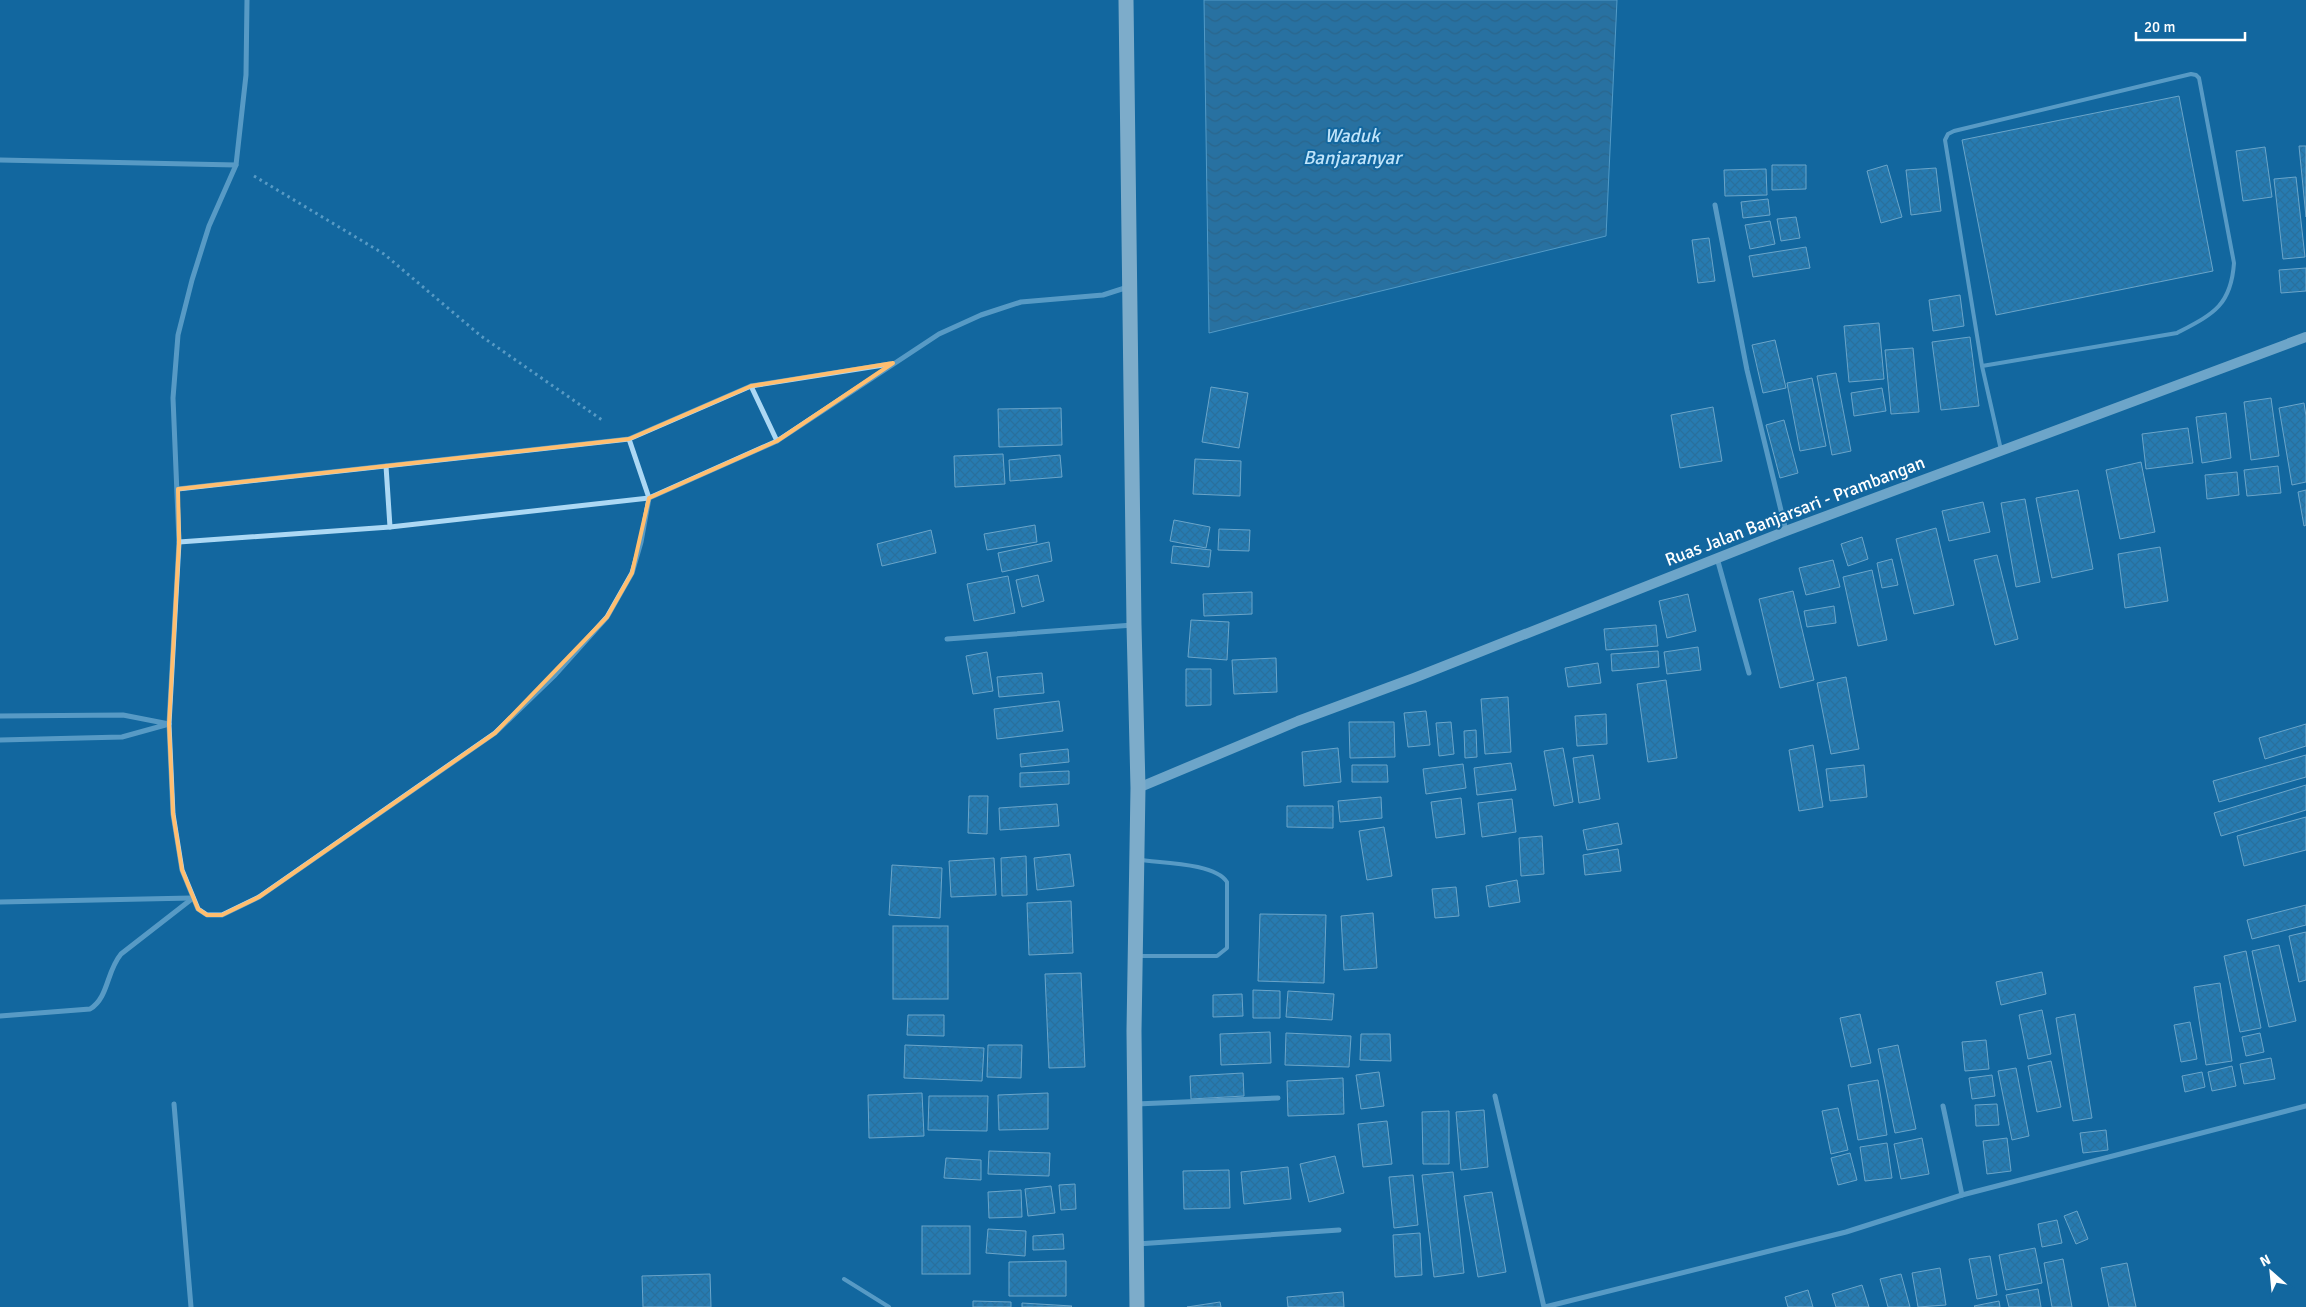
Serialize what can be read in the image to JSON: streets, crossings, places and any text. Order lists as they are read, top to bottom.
{
  "streets": {
    "main road": ["Ruas Jalan Banjarsari - Prambangan"]
  },
  "water": ["Waduk Banjaranyar"],
  "scale_bar": "20 m",
  "north": "top left"
}
